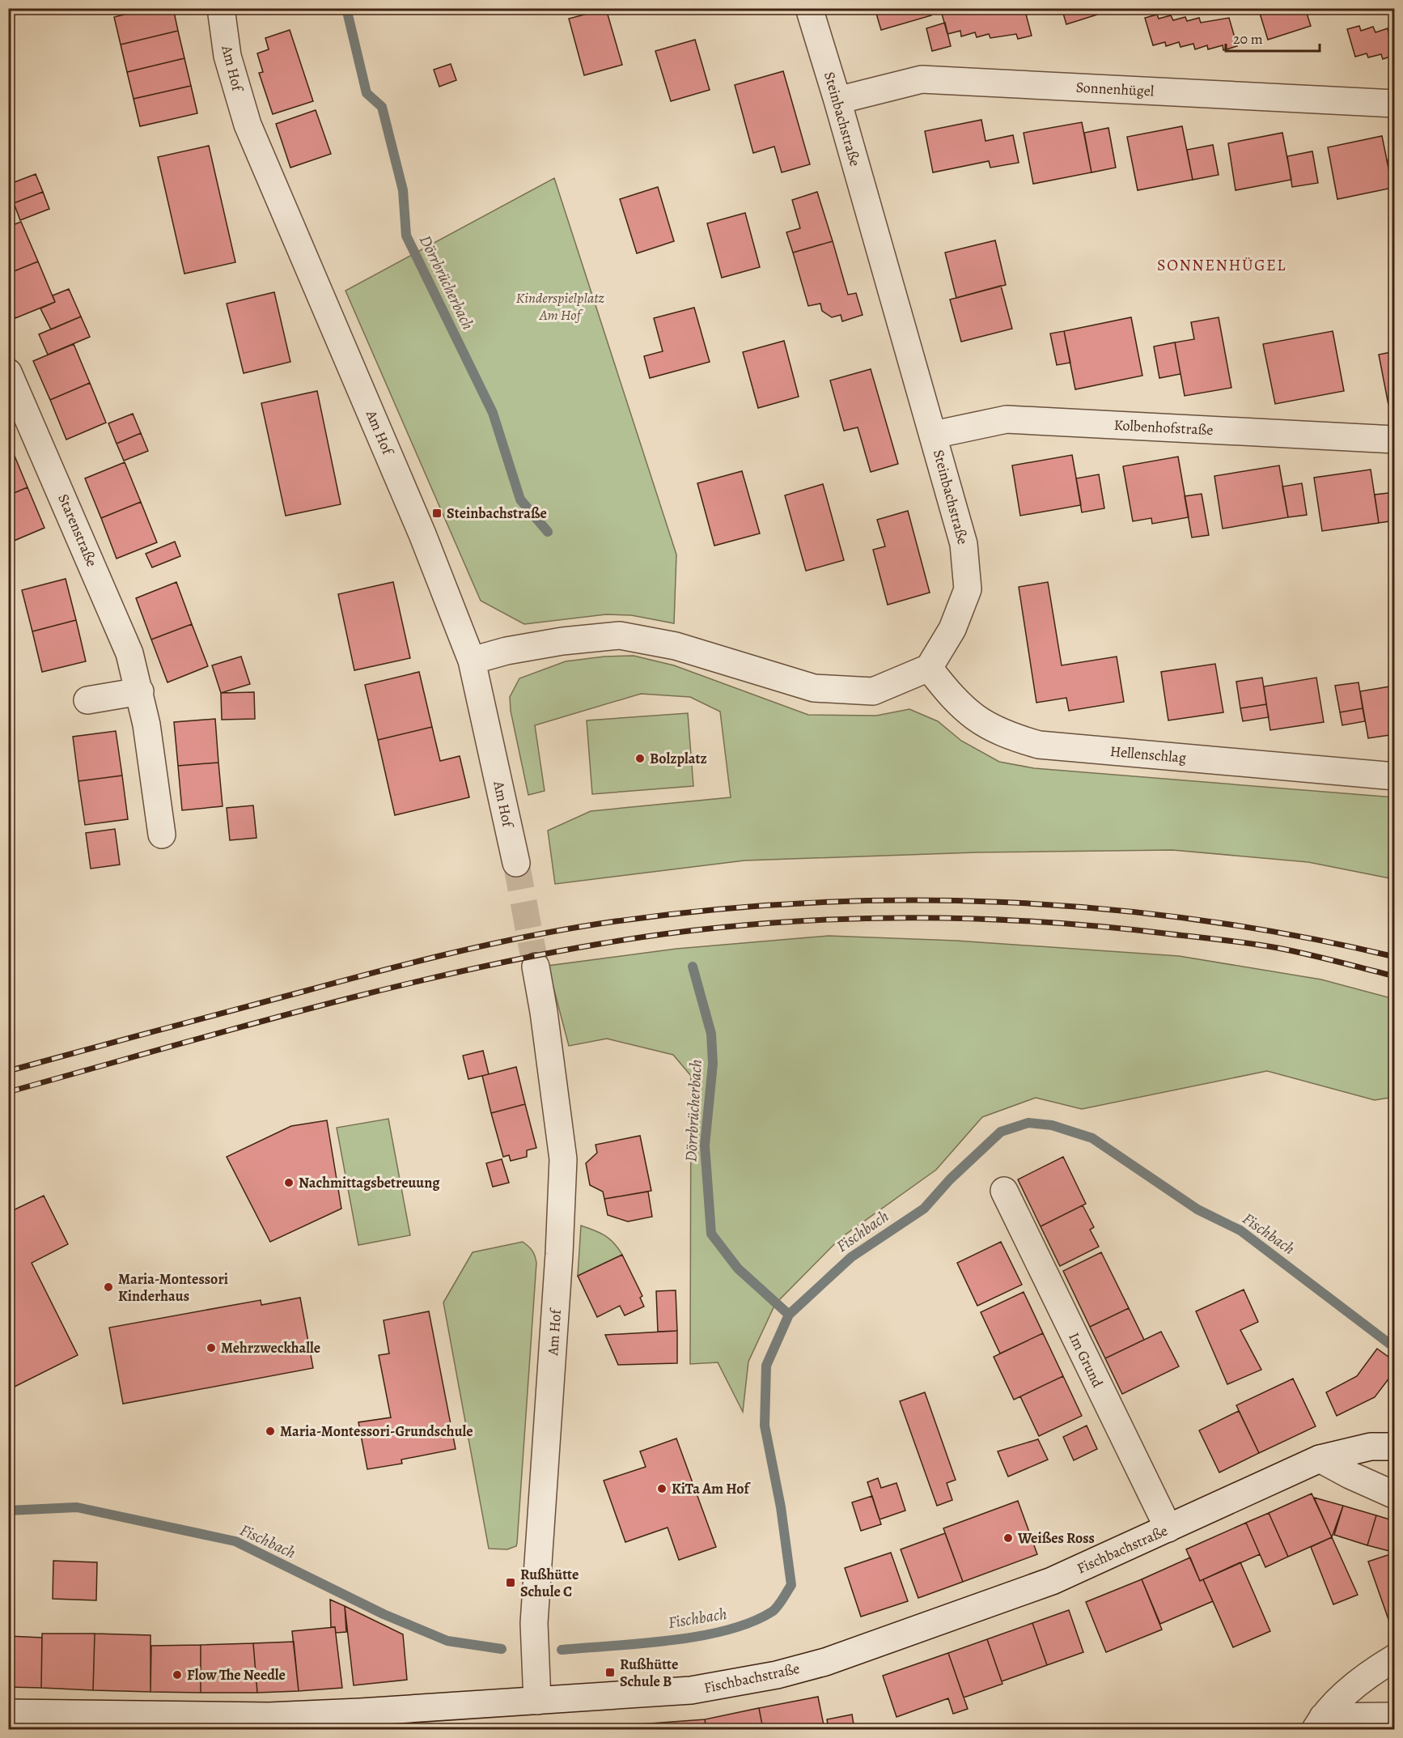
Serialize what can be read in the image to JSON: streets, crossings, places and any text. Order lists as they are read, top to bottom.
{
  "streets": {
    "street": [
      "Am Hof",
      "Sonnenhügel",
      "Steinbachstraße",
      "Kolbenhofstraße",
      "Starenstraße",
      "Hellenschlag",
      "Im Grund",
      "Fischbachstraße"
    ]
  },
  "crossings": [
    ["Am Hof", "Fischbachstraße"],
    ["Sonnenhügel", "Steinbachstraße"],
    ["Steinbachstraße", "Kolbenhofstraße"],
    ["Steinbachstraße", "Hellenschlag"],
    ["Im Grund", "Fischbachstraße"]
  ],
  "districts": ["SONNENHÜGEL"],
  "water": ["Dörrbrücherbach", "Fischbach"],
  "parks": ["Kinderspielplatz Am Hof"],
  "places": {
    "transit": ["Steinbachstraße", "Rußhütte Schule C", "Rußhütte Schule B"],
    "other": [
      "Bolzplatz",
      "Nachmittagsbetreuung",
      "Maria-Montessori Kinderhaus",
      "Mehrzweckhalle",
      "Maria-Montessori-Grundschule",
      "KiTa Am Hof",
      "Weißes Ross",
      "Flow The Needle"
    ]
  },
  "scale_bar": "20 m"
}
